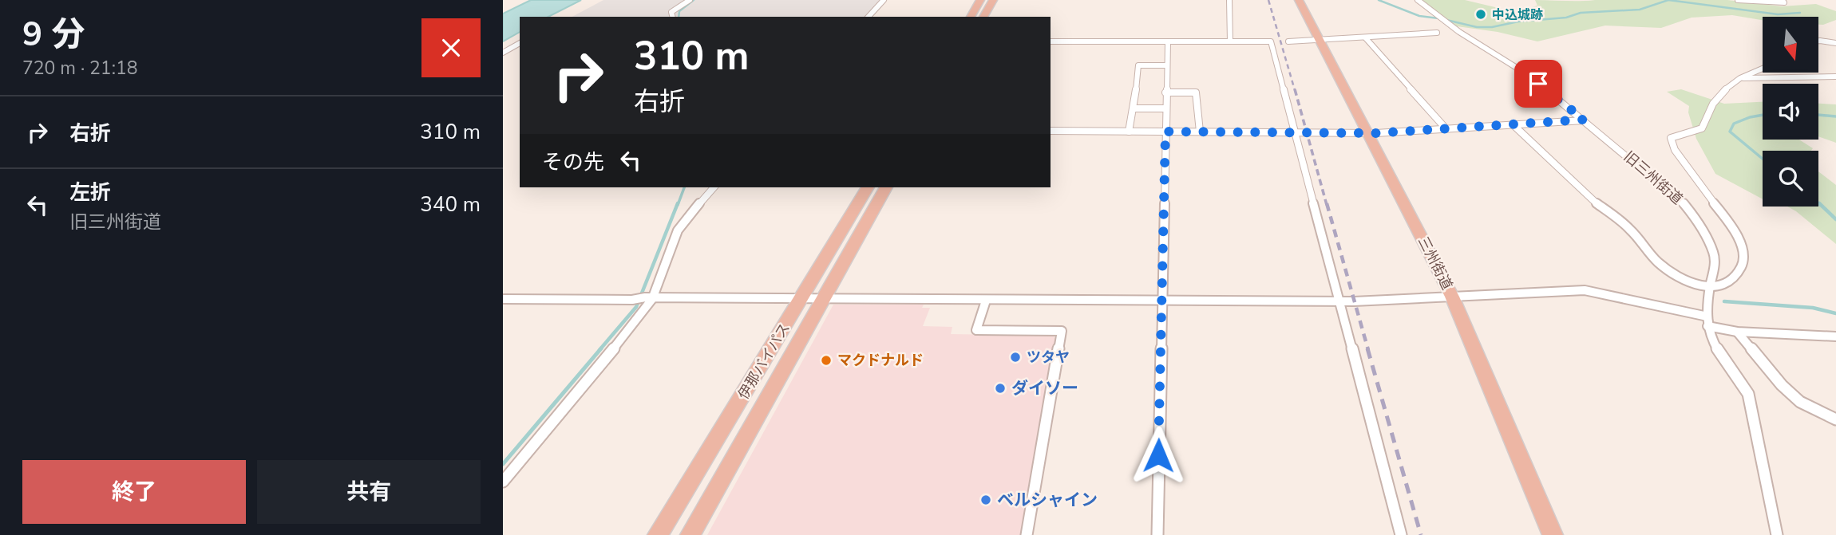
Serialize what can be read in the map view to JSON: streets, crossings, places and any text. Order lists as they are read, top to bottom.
{
  "streets": {
    "highway": ["三州街道", "伊那バイパス"],
    "street": ["旧三州街道"]
  },
  "places": [
    "中込城跡",
    "ツタヤ",
    "マクドナルド",
    "ダイソー",
    "ベルシャイン"
  ],
  "north": "bottom",
  "page": {
    "heading": ["9 分", "720 m · 21:18"],
    "turn": ["310 m", "右折"],
    "list": [
      {
        "name": "右折",
        "value": "310 m"
      },
      {
        "name": "左折",
        "note": "旧三州街道",
        "value": "340 m"
      }
    ],
    "then": "その先",
    "buttons": ["終了", "共有"]
  }
}
